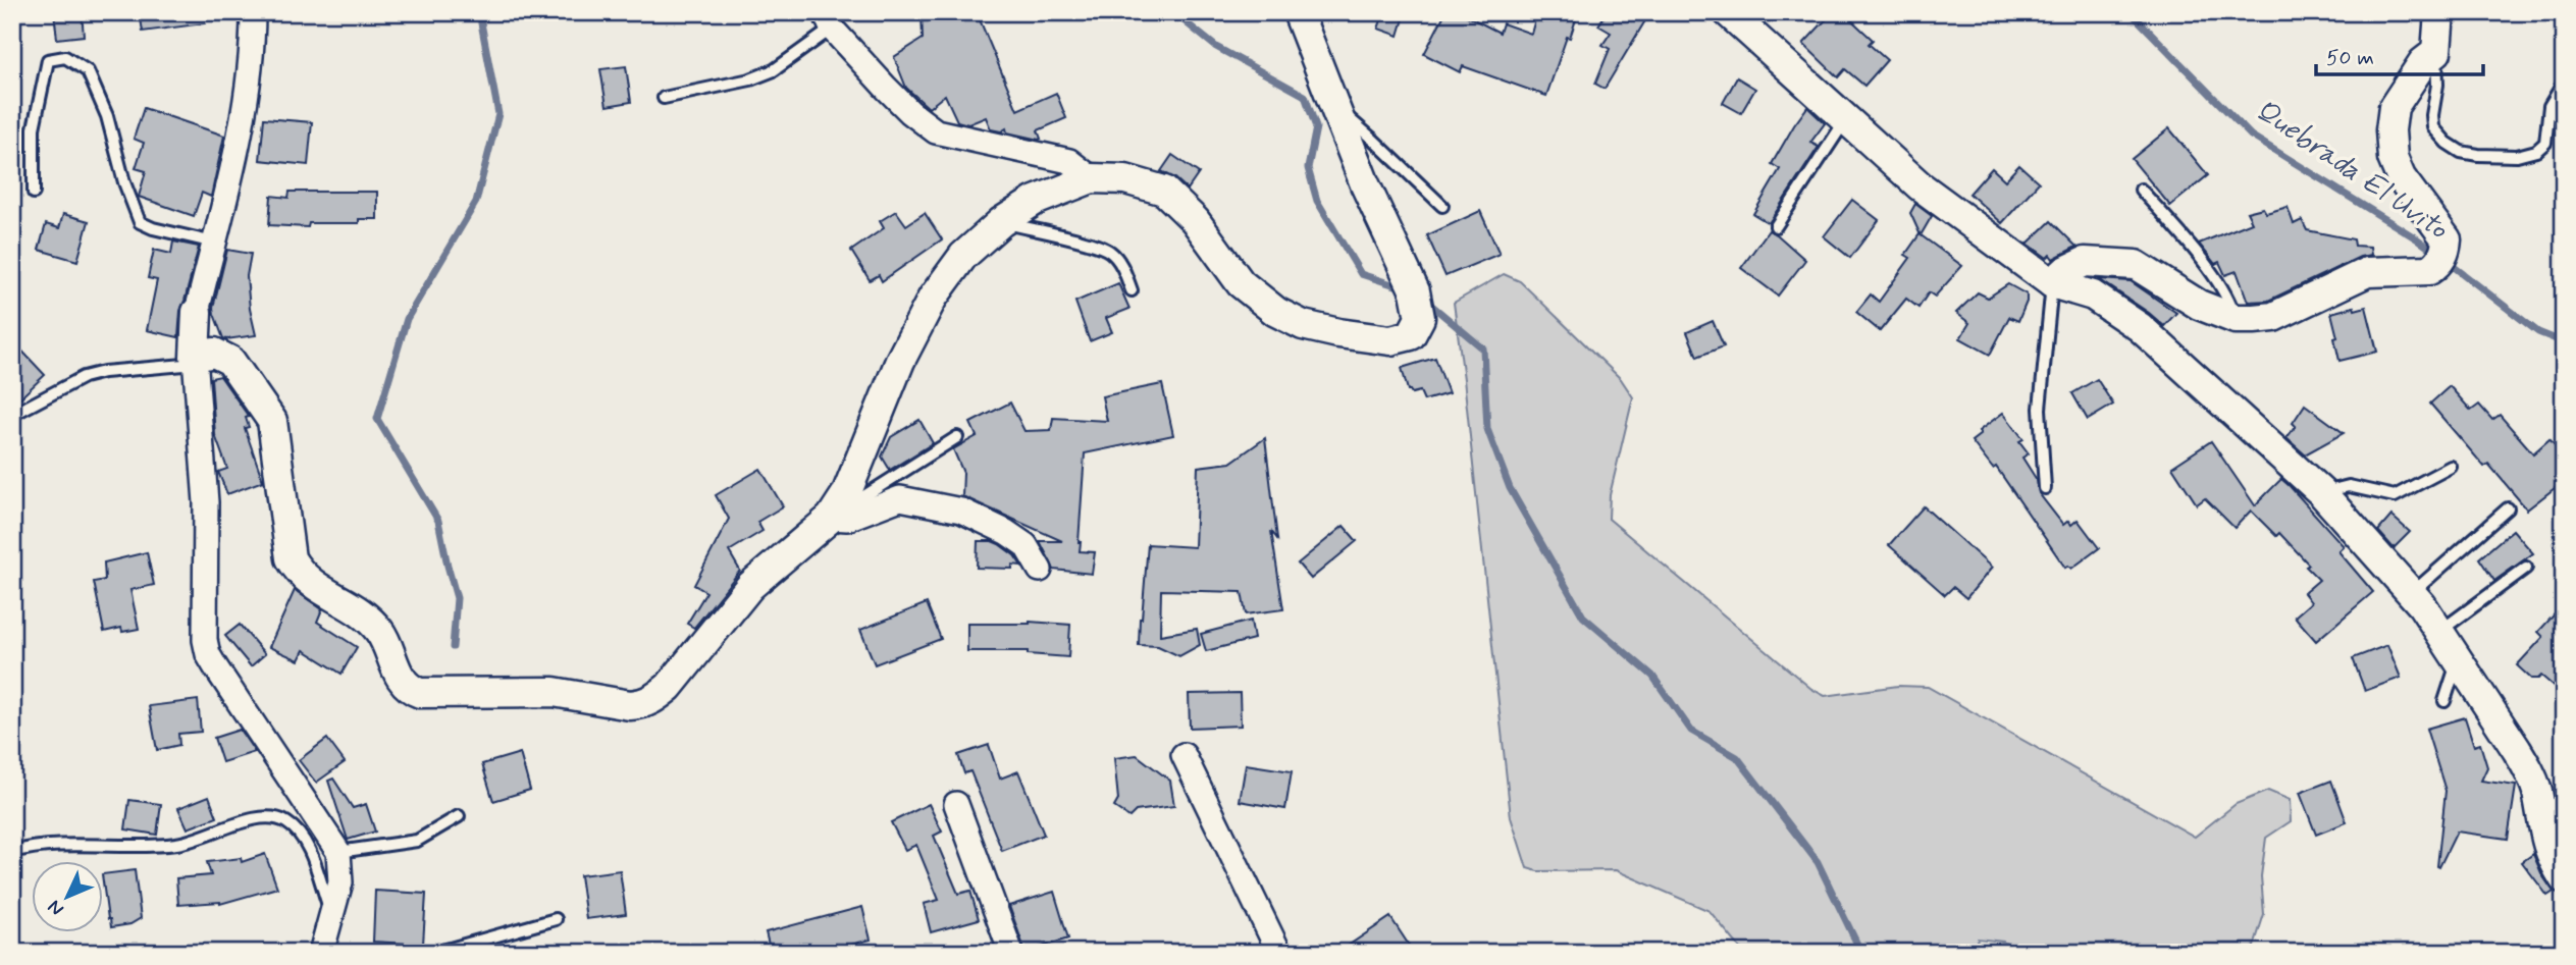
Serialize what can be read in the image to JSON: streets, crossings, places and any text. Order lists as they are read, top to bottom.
{
  "water": ["Quebrada El Uvito"],
  "scale_bar": "50 m",
  "north": "bottom left"
}
